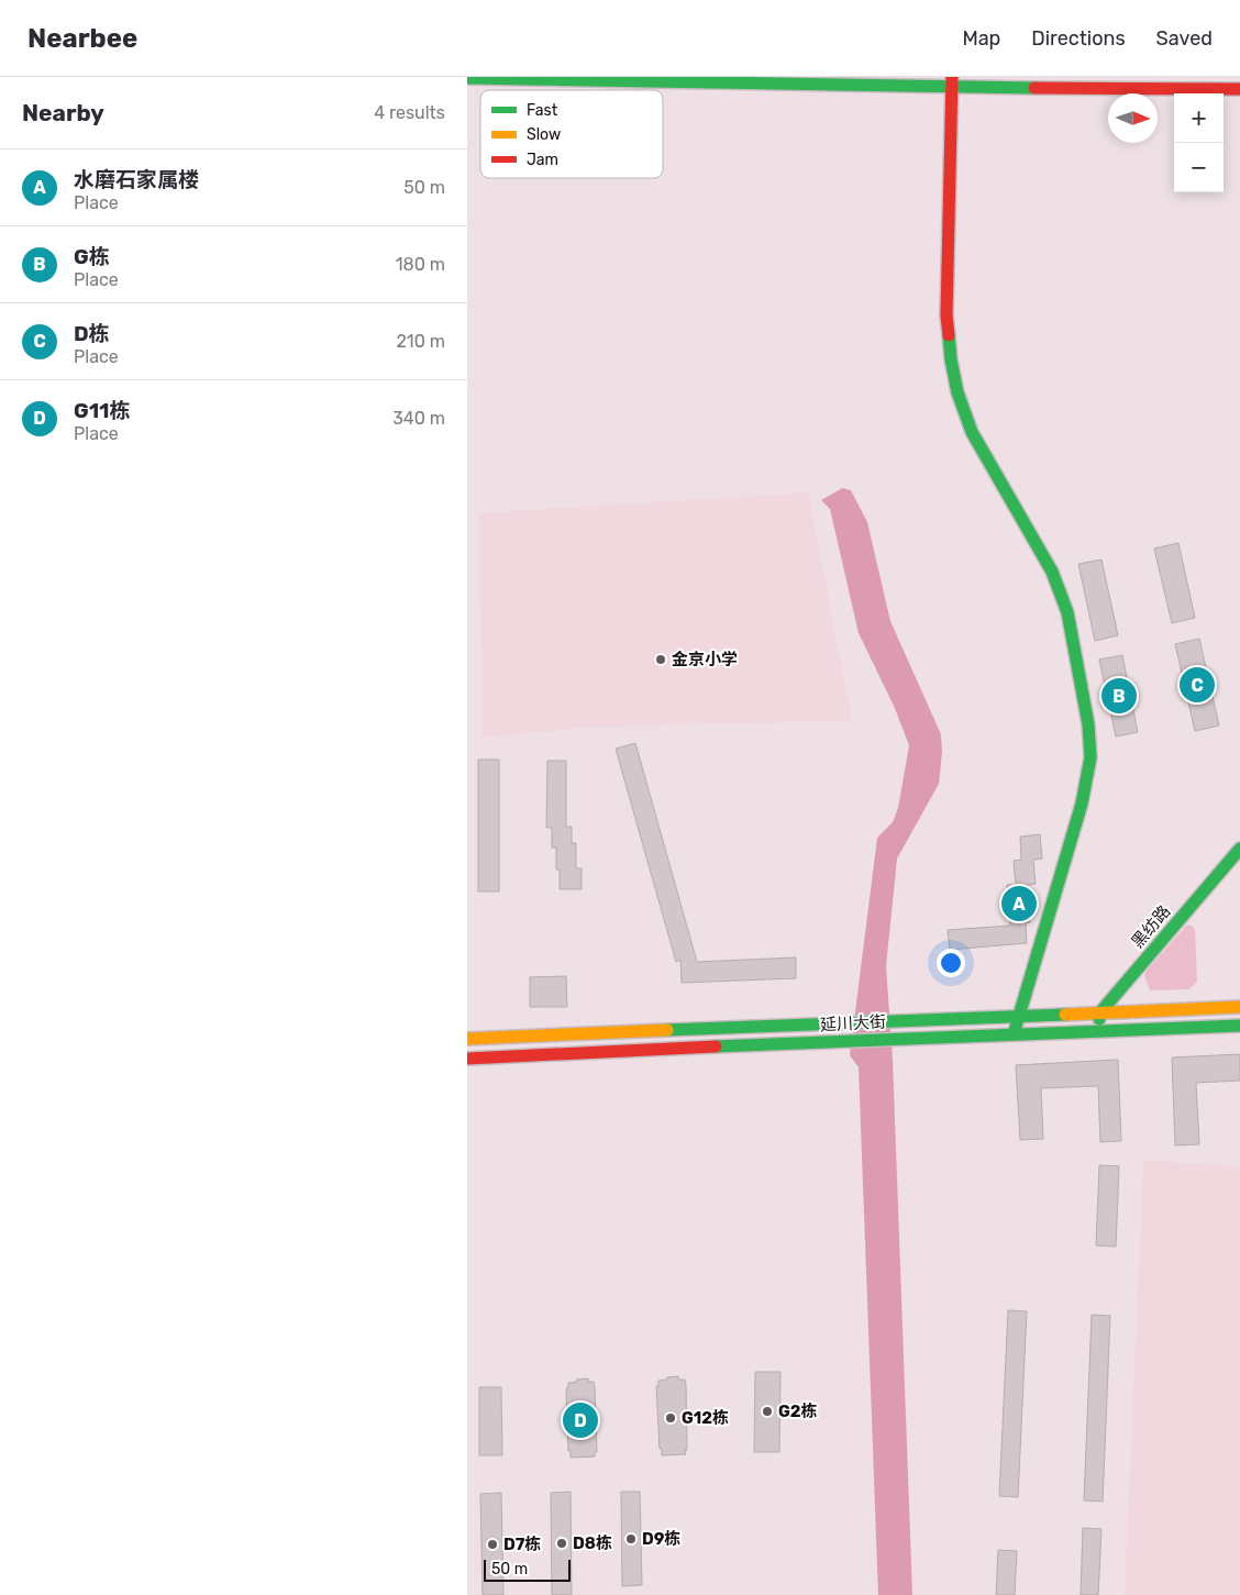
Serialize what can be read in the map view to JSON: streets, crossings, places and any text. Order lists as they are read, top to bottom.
{
  "streets": {
    "main road": ["黑纺路", "延川大街"]
  },
  "crossings": [
    ["黑纺路", "延川大街"]
  ],
  "places": [
    "金京小学",
    "G2栋",
    "G12栋",
    "D9栋",
    "D8栋",
    "D7栋"
  ],
  "legend": ["Fast", "Slow", "Jam"],
  "scale_bar": "50 m",
  "north": "right",
  "page": {
    "header": "Nearbee",
    "nav": ["Map", "Directions", "Saved"],
    "heading": ["Nearby", "4 results"],
    "map_buttons": ["+", "−"],
    "list": [
      {
        "mark": "A",
        "name": "水磨石家属楼",
        "note": "Place",
        "value": "50 m"
      },
      {
        "mark": "B",
        "name": "G栋",
        "note": "Place",
        "value": "180 m"
      },
      {
        "mark": "C",
        "name": "D栋",
        "note": "Place",
        "value": "210 m"
      },
      {
        "mark": "D",
        "name": "G11栋",
        "note": "Place",
        "value": "340 m"
      }
    ],
    "pins": [
      "C",
      "B",
      "A",
      "D"
    ],
    "scale": "50 m"
  }
}
